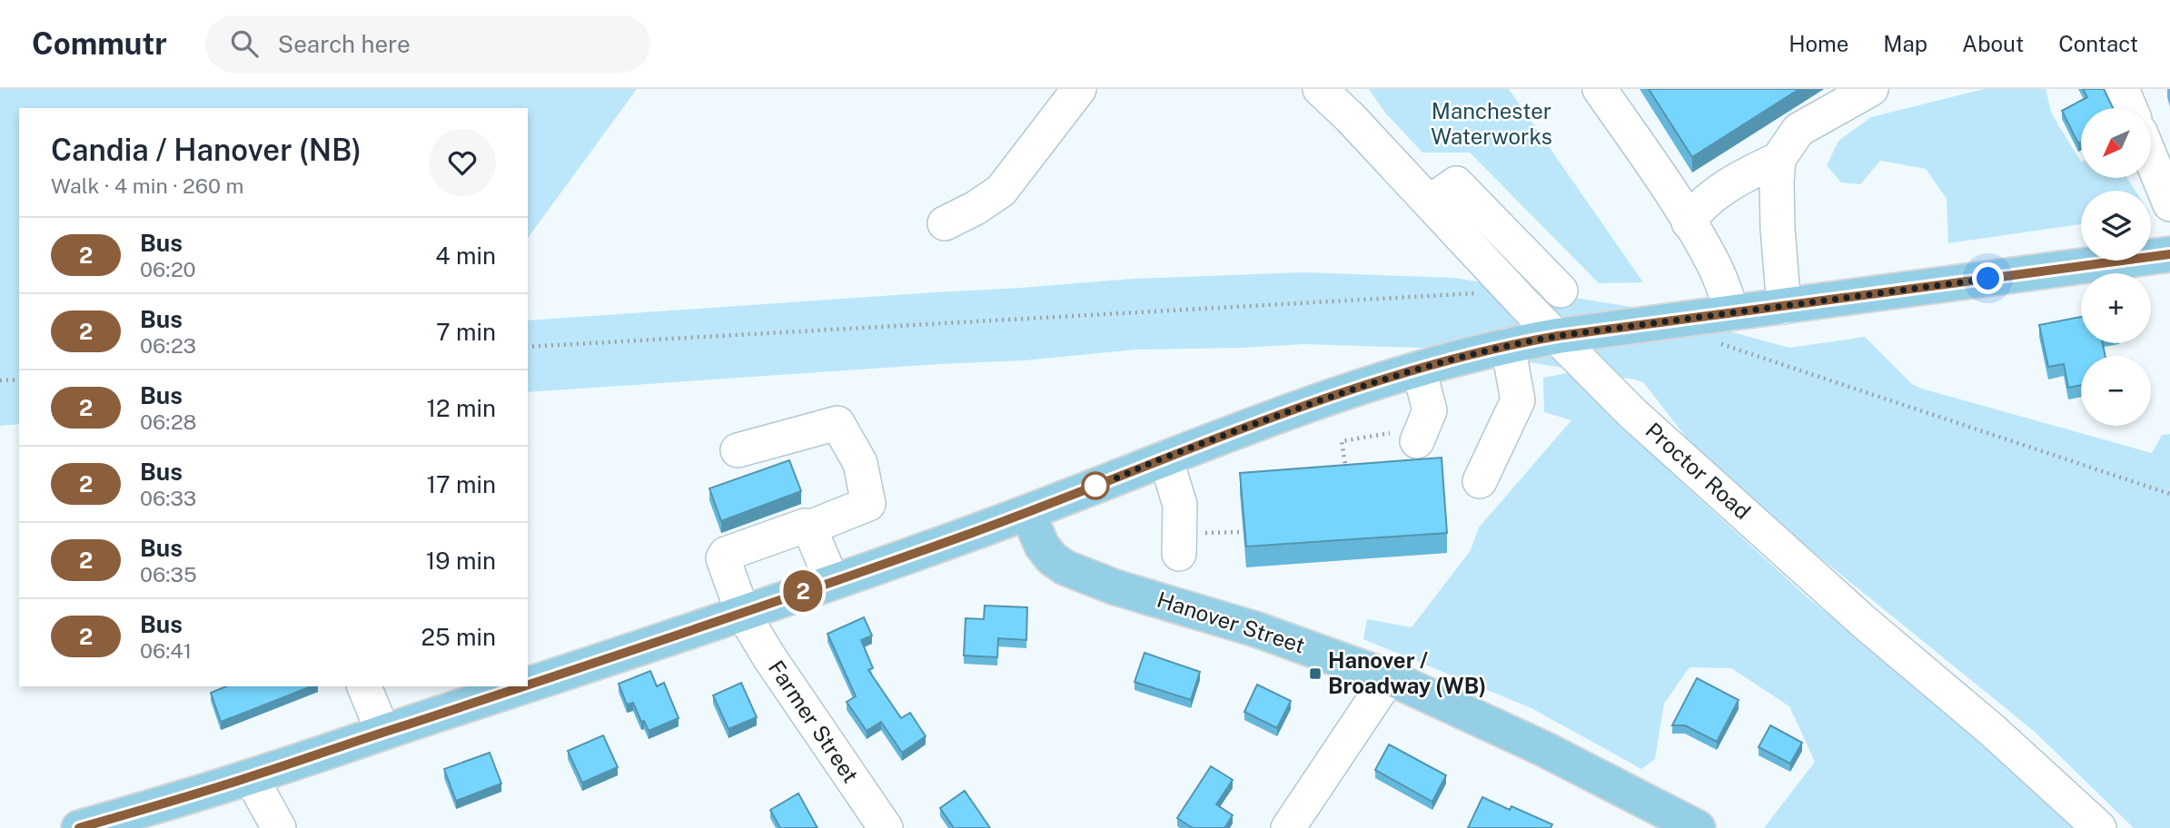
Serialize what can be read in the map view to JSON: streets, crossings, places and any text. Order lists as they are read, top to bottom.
{
  "streets": {
    "main road": ["Hanover Street"],
    "street": ["Proctor Road", "Farmer Street"]
  },
  "parks": ["Manchester Waterworks"],
  "places": {
    "transit": ["Hanover / Broadway (WB)"]
  },
  "lines": ["bus line 2"],
  "north": "bottom left",
  "page": {
    "header": "Commutr",
    "search": "Search here",
    "nav": [
      "Home",
      "Map",
      "About",
      "Contact"
    ],
    "on_map": "2",
    "map_buttons": ["+", "−"],
    "heading": ["Candia / Hanover (NB)", "Walk · 4 min · 260 m"],
    "list": [
      {
        "mark": "2",
        "name": "Bus",
        "note": "06:20",
        "value": "4 min"
      },
      {
        "mark": "2",
        "name": "Bus",
        "note": "06:23",
        "value": "7 min"
      },
      {
        "mark": "2",
        "name": "Bus",
        "note": "06:28",
        "value": "12 min"
      },
      {
        "mark": "2",
        "name": "Bus",
        "note": "06:33",
        "value": "17 min"
      },
      {
        "mark": "2",
        "name": "Bus",
        "note": "06:35",
        "value": "19 min"
      },
      {
        "mark": "2",
        "name": "Bus",
        "note": "06:41",
        "value": "25 min"
      }
    ]
  }
}
